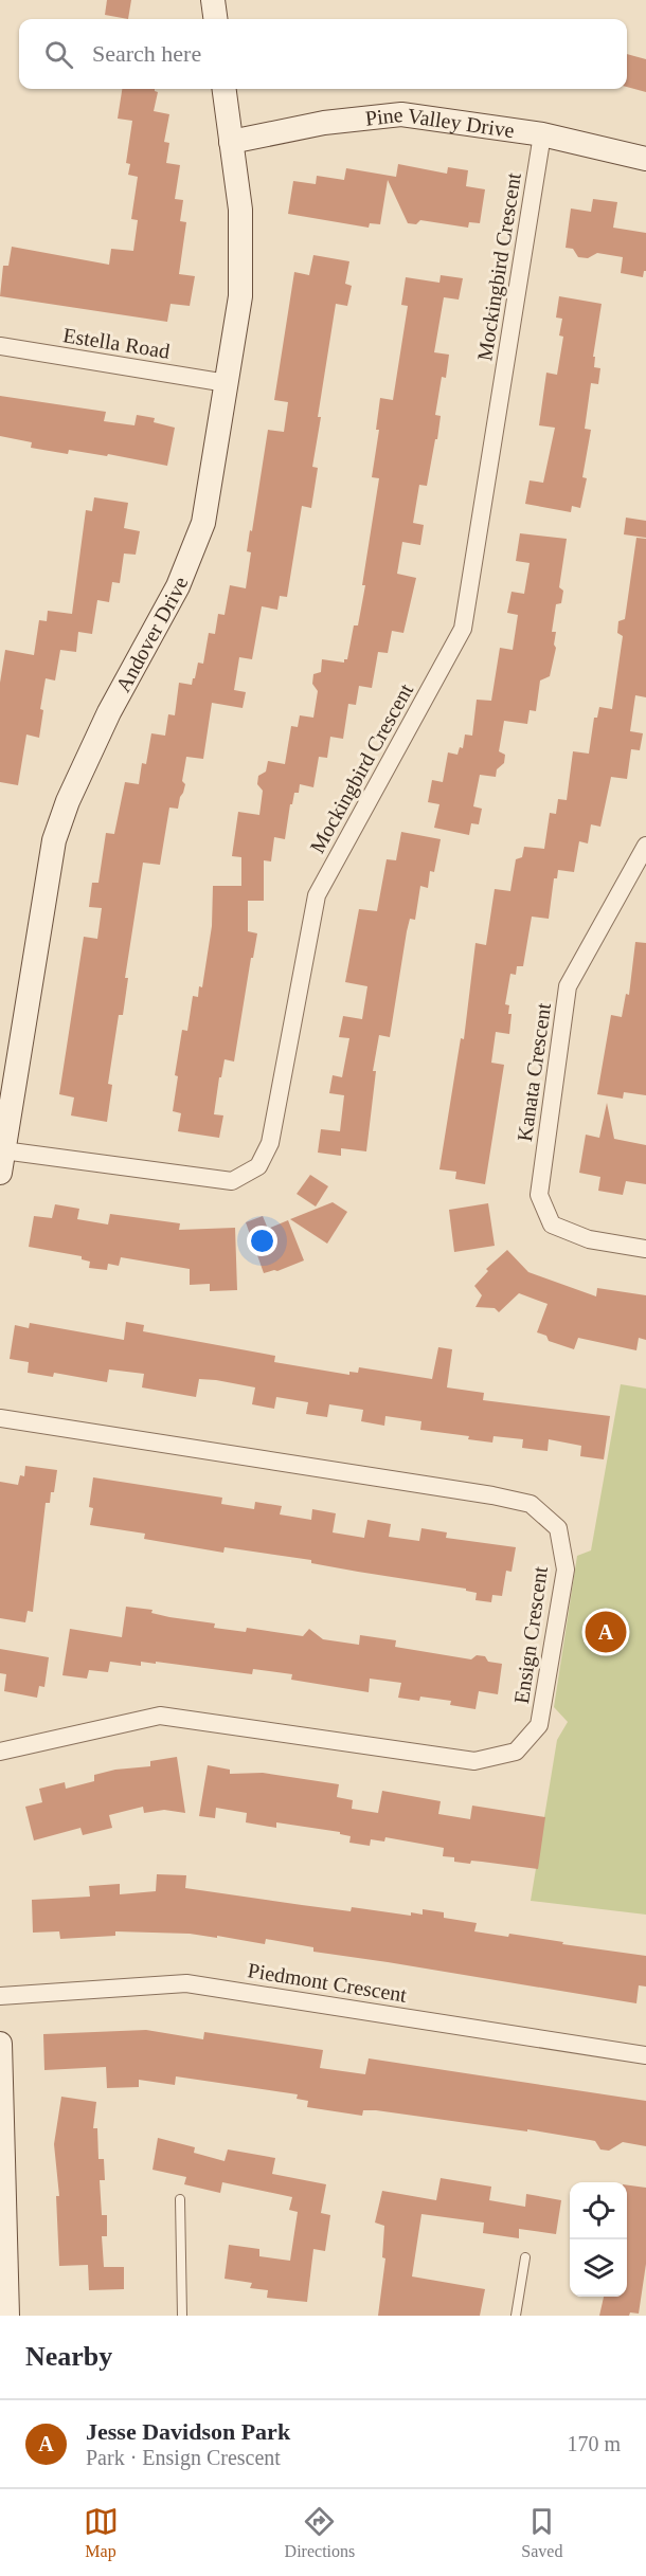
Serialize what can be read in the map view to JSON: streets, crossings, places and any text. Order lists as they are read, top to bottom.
{
  "streets": {
    "street": [
      "Pine Valley Drive",
      "Mockingbird Crescent",
      "Estella Road",
      "Andover Drive",
      "Kanata Crescent",
      "Ensign Crescent",
      "Piedmont Crescent"
    ]
  },
  "crossings": [
    ["Pine Valley Drive", "Mockingbird Crescent"],
    ["Pine Valley Drive", "Andover Drive"],
    ["Mockingbird Crescent", "Andover Drive"],
    ["Estella Road", "Andover Drive"]
  ],
  "page": {
    "search": "Search here",
    "pins": "A",
    "heading": "Nearby",
    "list": [
      {
        "mark": "A",
        "name": "Jesse Davidson Park",
        "note": "Park · Ensign Crescent",
        "value": "170 m"
      }
    ],
    "nav": ["Map", "Directions", "Saved"]
  }
}
